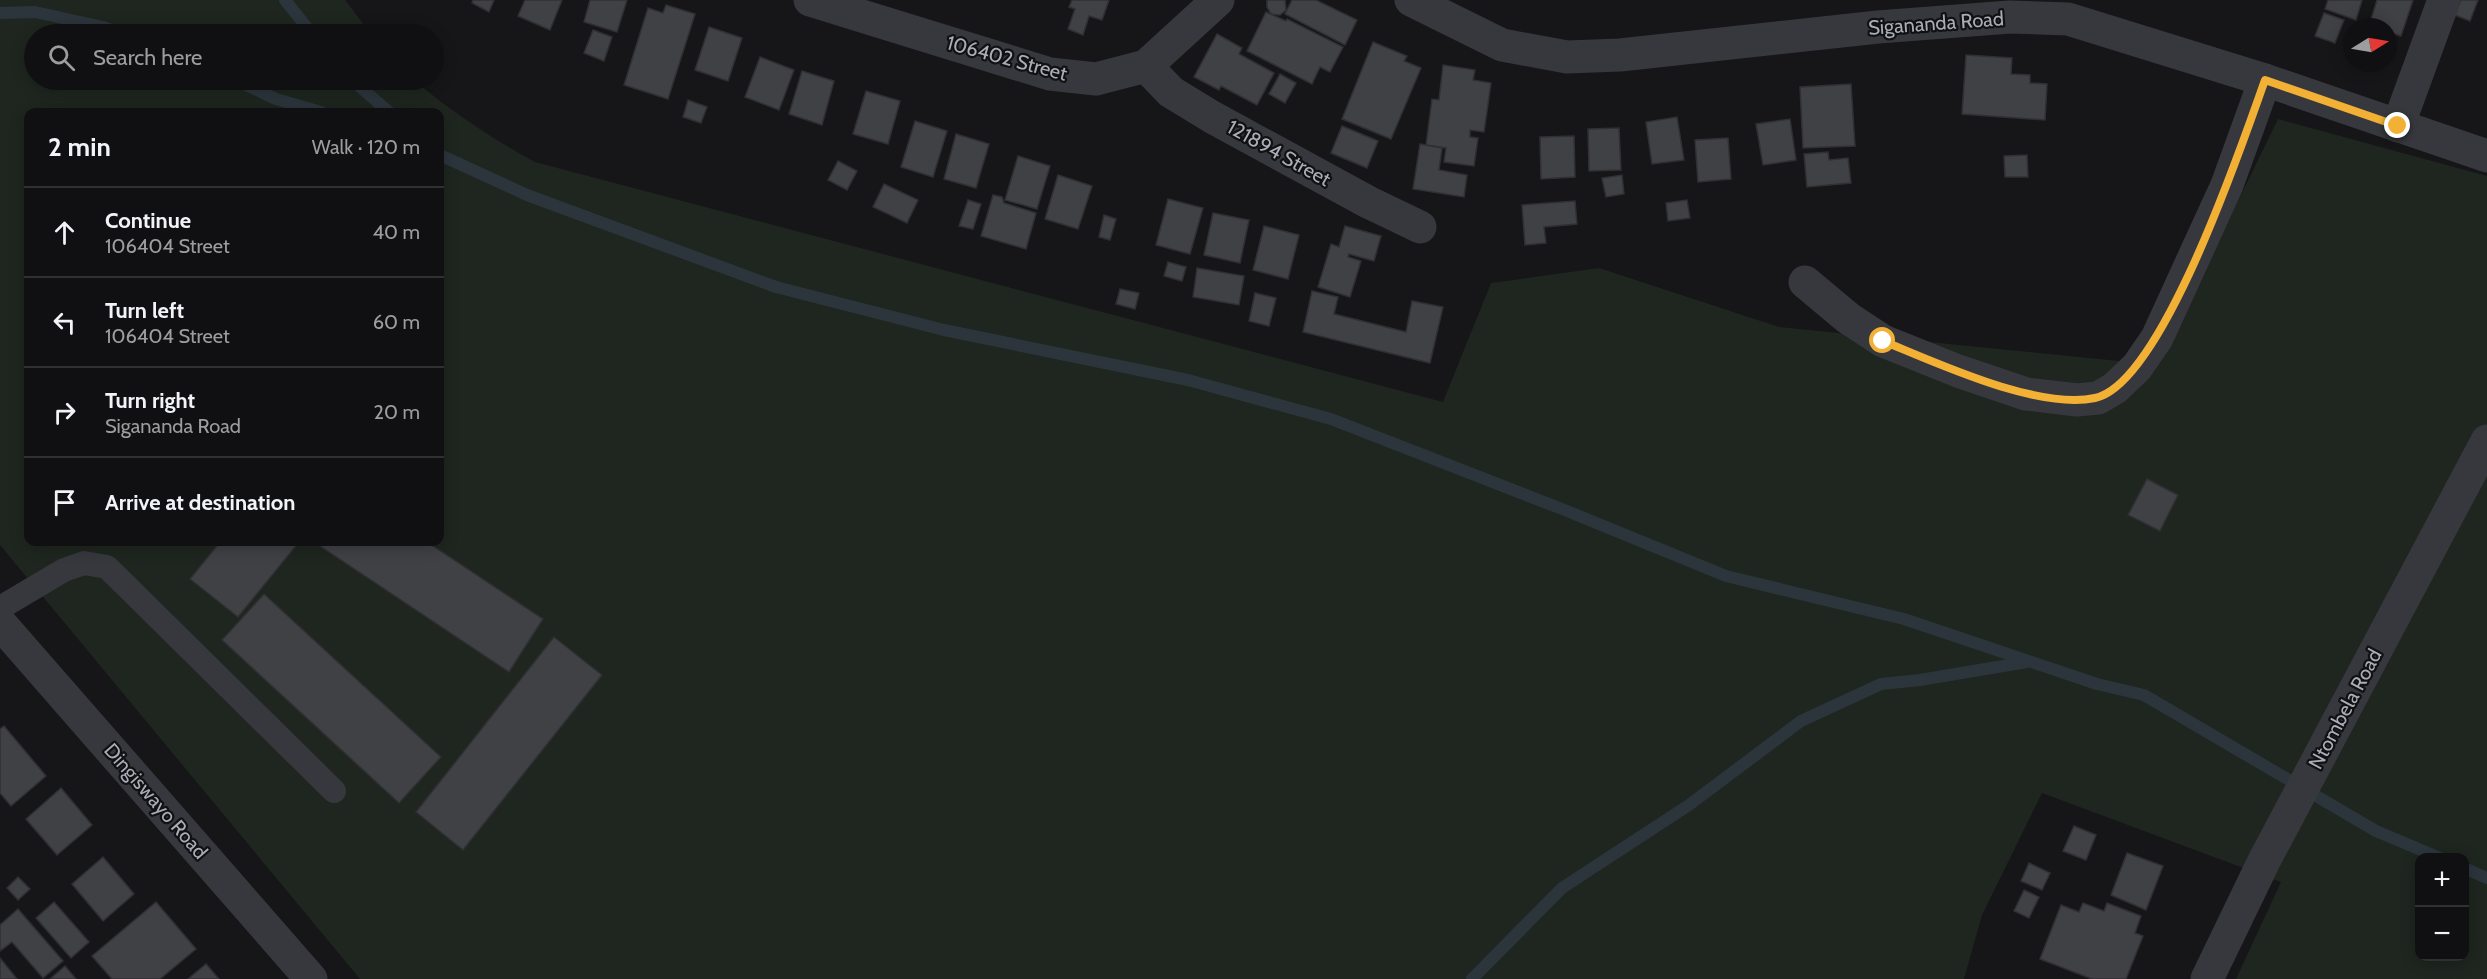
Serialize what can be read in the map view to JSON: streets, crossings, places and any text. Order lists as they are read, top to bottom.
{
  "streets": {
    "street": [
      "Sigananda Road",
      "106402 Street",
      "121894 Street",
      "Ntombela Road",
      "Dingiswayo Road"
    ]
  },
  "crossings": [
    ["106402 Street", "121894 Street"]
  ],
  "north": "right",
  "page": {
    "search": "Search here",
    "heading": ["2 min", "Walk · 120 m"],
    "list": [
      ["Continue", "106404 Street", "40 m"],
      ["Turn left", "106404 Street", "60 m"],
      ["Turn right", "Sigananda Road", "20 m"],
      "Arrive at destination"
    ],
    "map_buttons": ["+", "−"]
  }
}
